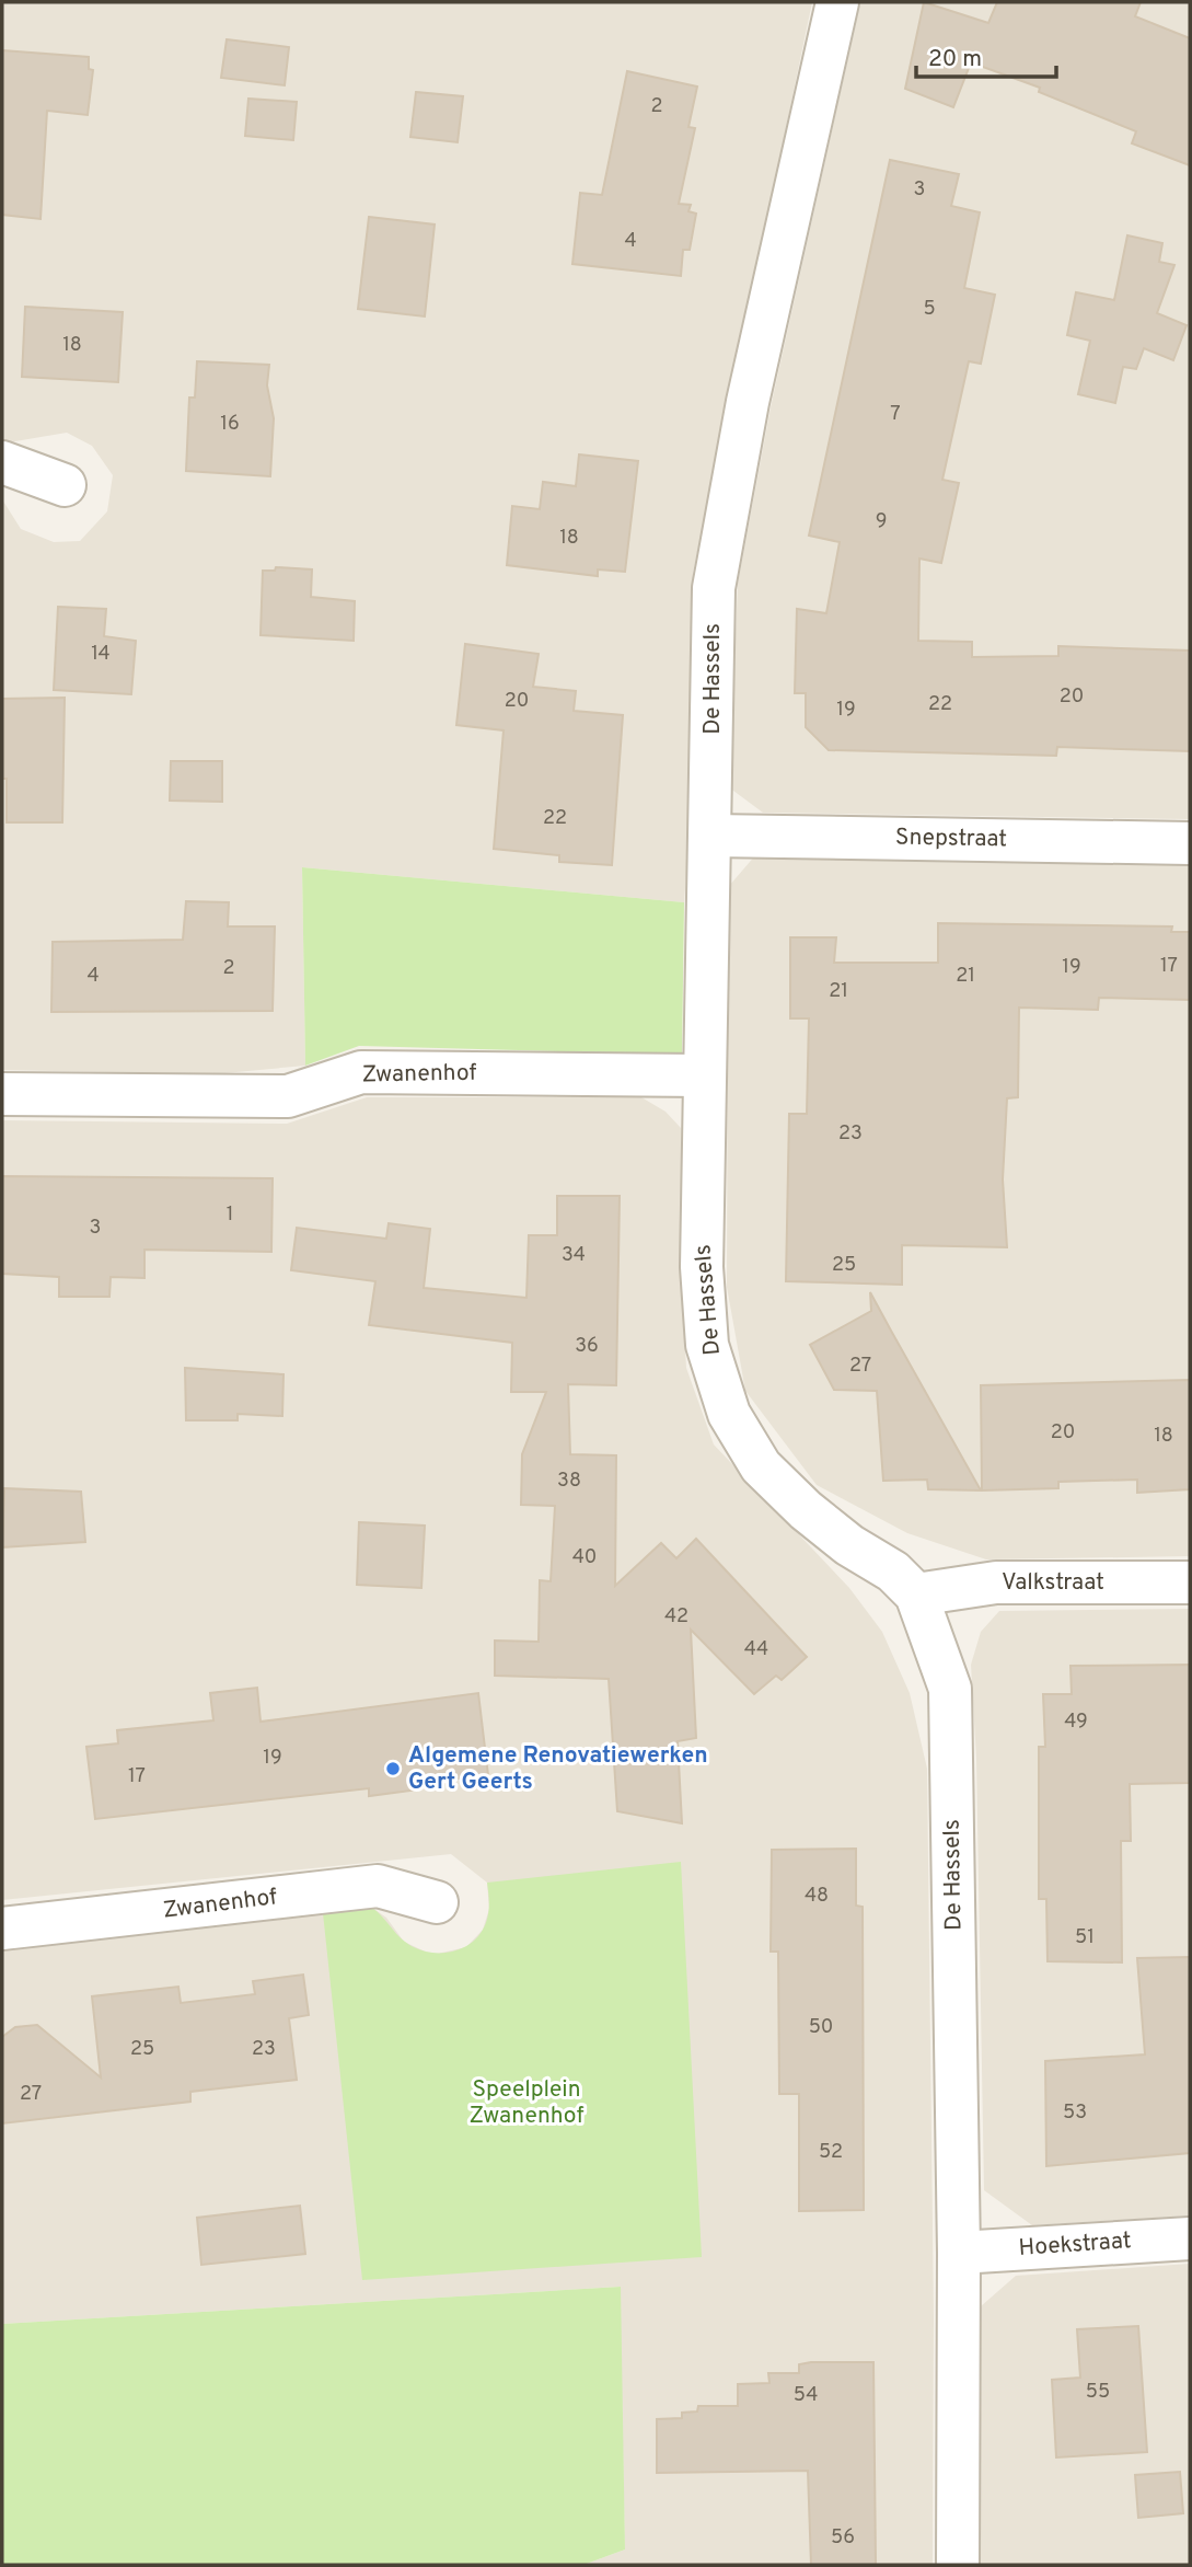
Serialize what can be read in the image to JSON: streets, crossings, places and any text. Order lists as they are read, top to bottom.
{
  "streets": {
    "street": [
      "De Hassels",
      "Snepstraat",
      "Zwanenhof",
      "Valkstraat",
      "Hoekstraat"
    ]
  },
  "crossings": [
    ["De Hassels", "Snepstraat"],
    ["De Hassels", "Zwanenhof"],
    ["De Hassels", "Valkstraat"],
    ["De Hassels", "Hoekstraat"]
  ],
  "parks": ["Speelplein Zwanenhof"],
  "places": ["Algemene Renovatiewerken Gert Geerts"],
  "house_numbers": [
    "2",
    "3",
    "4",
    "5",
    "18",
    "7",
    "16",
    "9",
    "18",
    "14",
    "20",
    "20",
    "22",
    "19",
    "22",
    "17",
    "19",
    "2",
    "4",
    "21",
    "21",
    "23",
    "1",
    "3",
    "34",
    "25",
    "36",
    "27",
    "20",
    "18",
    "38",
    "40",
    "42",
    "44",
    "49",
    "19",
    "17",
    "48",
    "51",
    "50",
    "25",
    "23",
    "27",
    "53",
    "52",
    "55",
    "54",
    "56"
  ],
  "scale_bar": "20 m"
}
